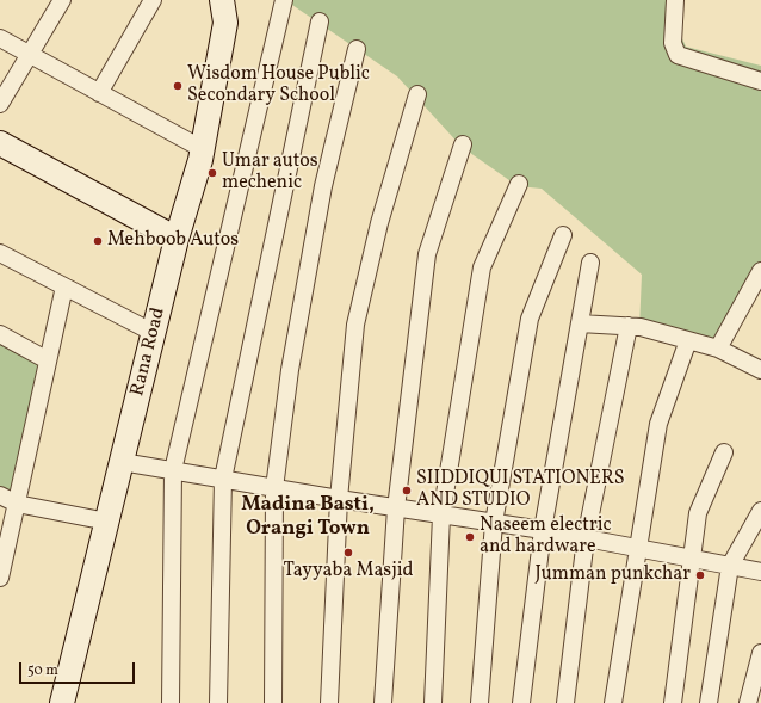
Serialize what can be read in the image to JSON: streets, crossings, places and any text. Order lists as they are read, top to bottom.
{
  "streets": {
    "street": ["Rana Road"]
  },
  "districts": ["Madina Basti, Orangi Town"],
  "places": [
    "Wisdom House Public Secondary School",
    "Umar autos mechenic",
    "Mehboob Autos",
    "SIIDDIQUI STATIONERS AND STUDIO",
    "Naseem electric and hardware",
    "Tayyaba Masjid",
    "Jumman punkchar"
  ],
  "scale_bar": "50 m"
}
